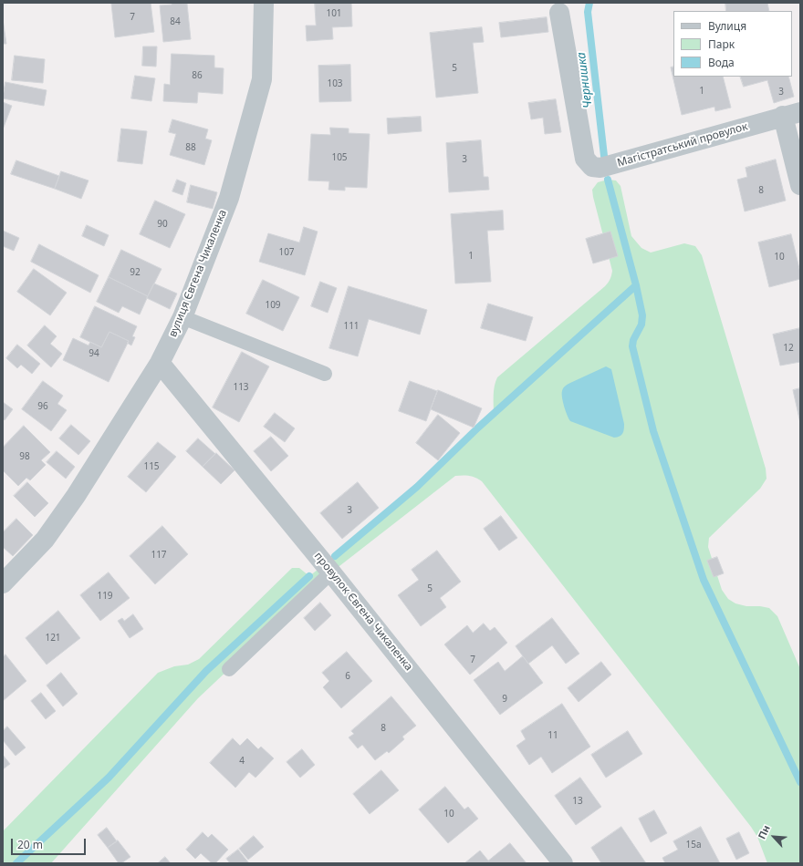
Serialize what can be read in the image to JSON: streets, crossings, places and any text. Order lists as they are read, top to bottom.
{
  "streets": {
    "street": ["Магістратський провулок", "вулиця Євгена Чикаленка", "провулок Євгена Чикаленка"]
  },
  "crossings": [
    ["вулиця Євгена Чикаленка", "провулок Євгена Чикаленка"]
  ],
  "water": ["Чернишка"],
  "house_numbers": [
    "101",
    "7",
    "84",
    "5",
    "86",
    "103",
    "1",
    "3",
    "88",
    "105",
    "3",
    "8",
    "90",
    "107",
    "1",
    "10",
    "92",
    "109",
    "111",
    "12",
    "94",
    "113",
    "96",
    "98",
    "115",
    "3",
    "117",
    "5",
    "119",
    "121",
    "7",
    "6",
    "9",
    "8",
    "11",
    "4",
    "13",
    "10",
    "15а"
  ],
  "legend": ["Вулиця", "Парк", "Вода"],
  "scale_bar": "20 m",
  "north": "top left"
}
